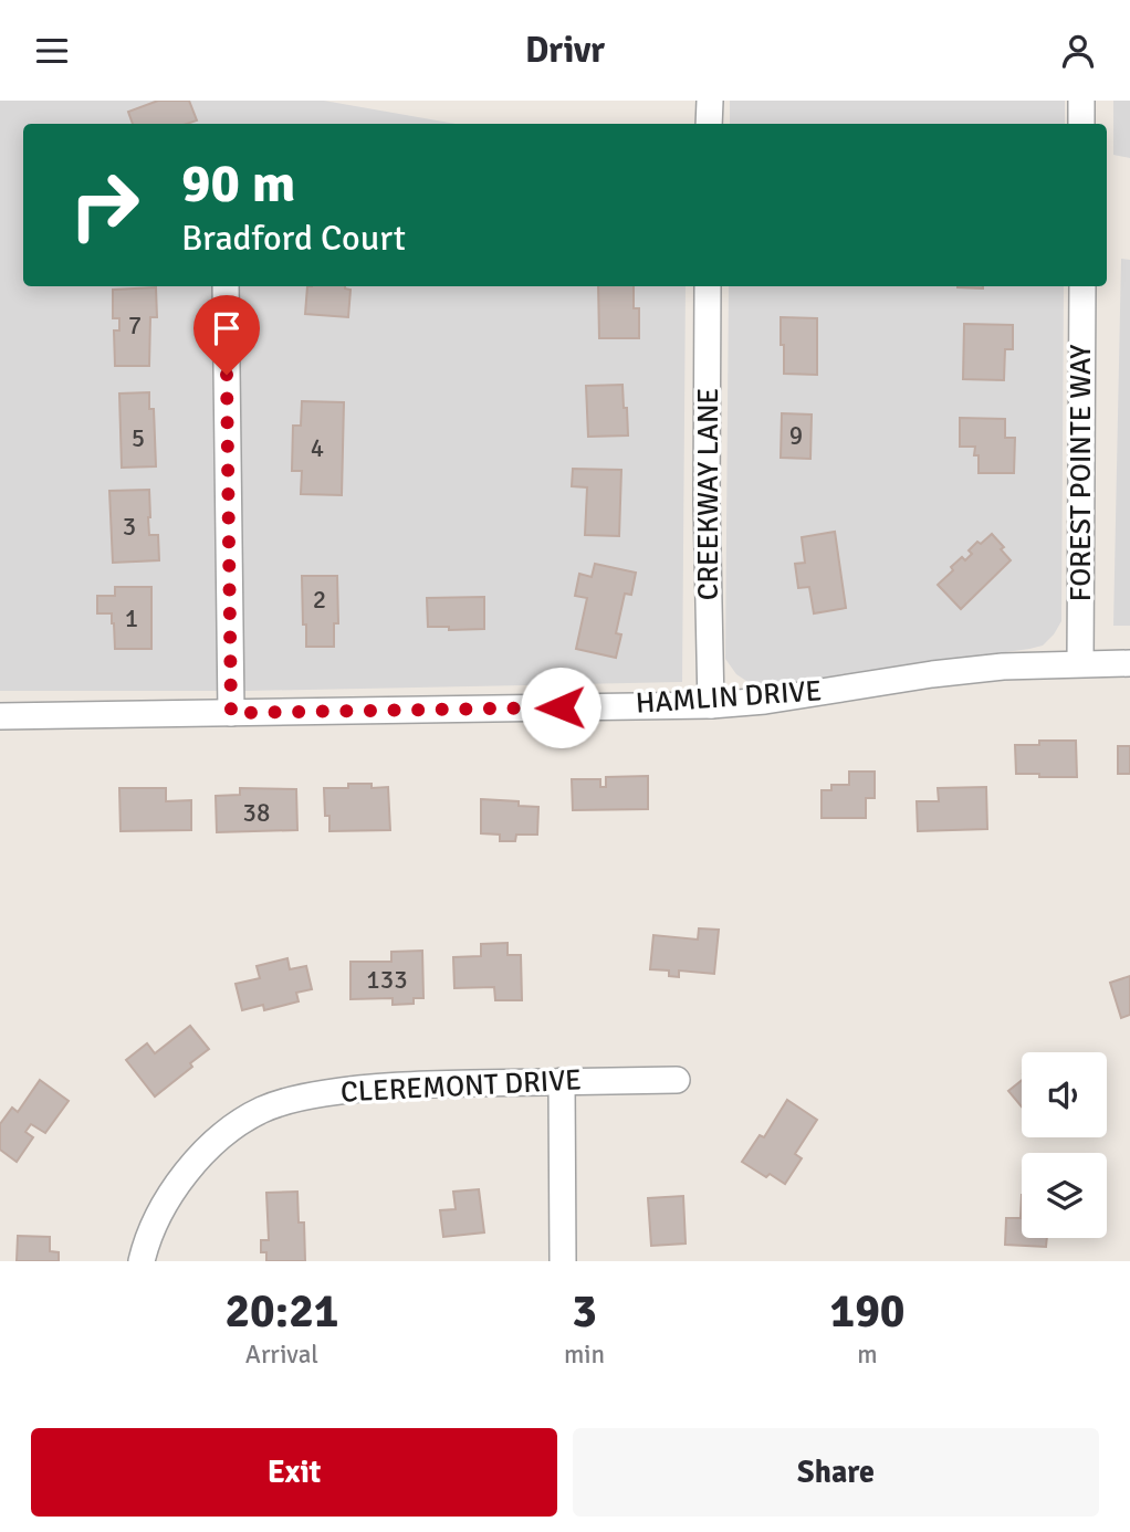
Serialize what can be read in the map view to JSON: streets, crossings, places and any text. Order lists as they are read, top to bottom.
{
  "streets": {
    "street": [
      "FOREST POINTE WAY",
      "CREEKWAY LANE",
      "HAMLIN DRIVE",
      "CLEREMONT DRIVE"
    ]
  },
  "crossings": [
    ["FOREST POINTE WAY", "HAMLIN DRIVE"],
    ["CREEKWAY LANE", "HAMLIN DRIVE"]
  ],
  "house_numbers": [
    "7",
    "9",
    "5",
    "4",
    "3",
    "2",
    "1",
    "38",
    "133"
  ],
  "page": {
    "header": "Drivr",
    "turn": ["90 m", "Bradford Court"],
    "eta": [
      "20:21",
      "Arrival",
      "3",
      "min",
      "190",
      "m"
    ],
    "buttons": ["Exit", "Share"]
  }
}
